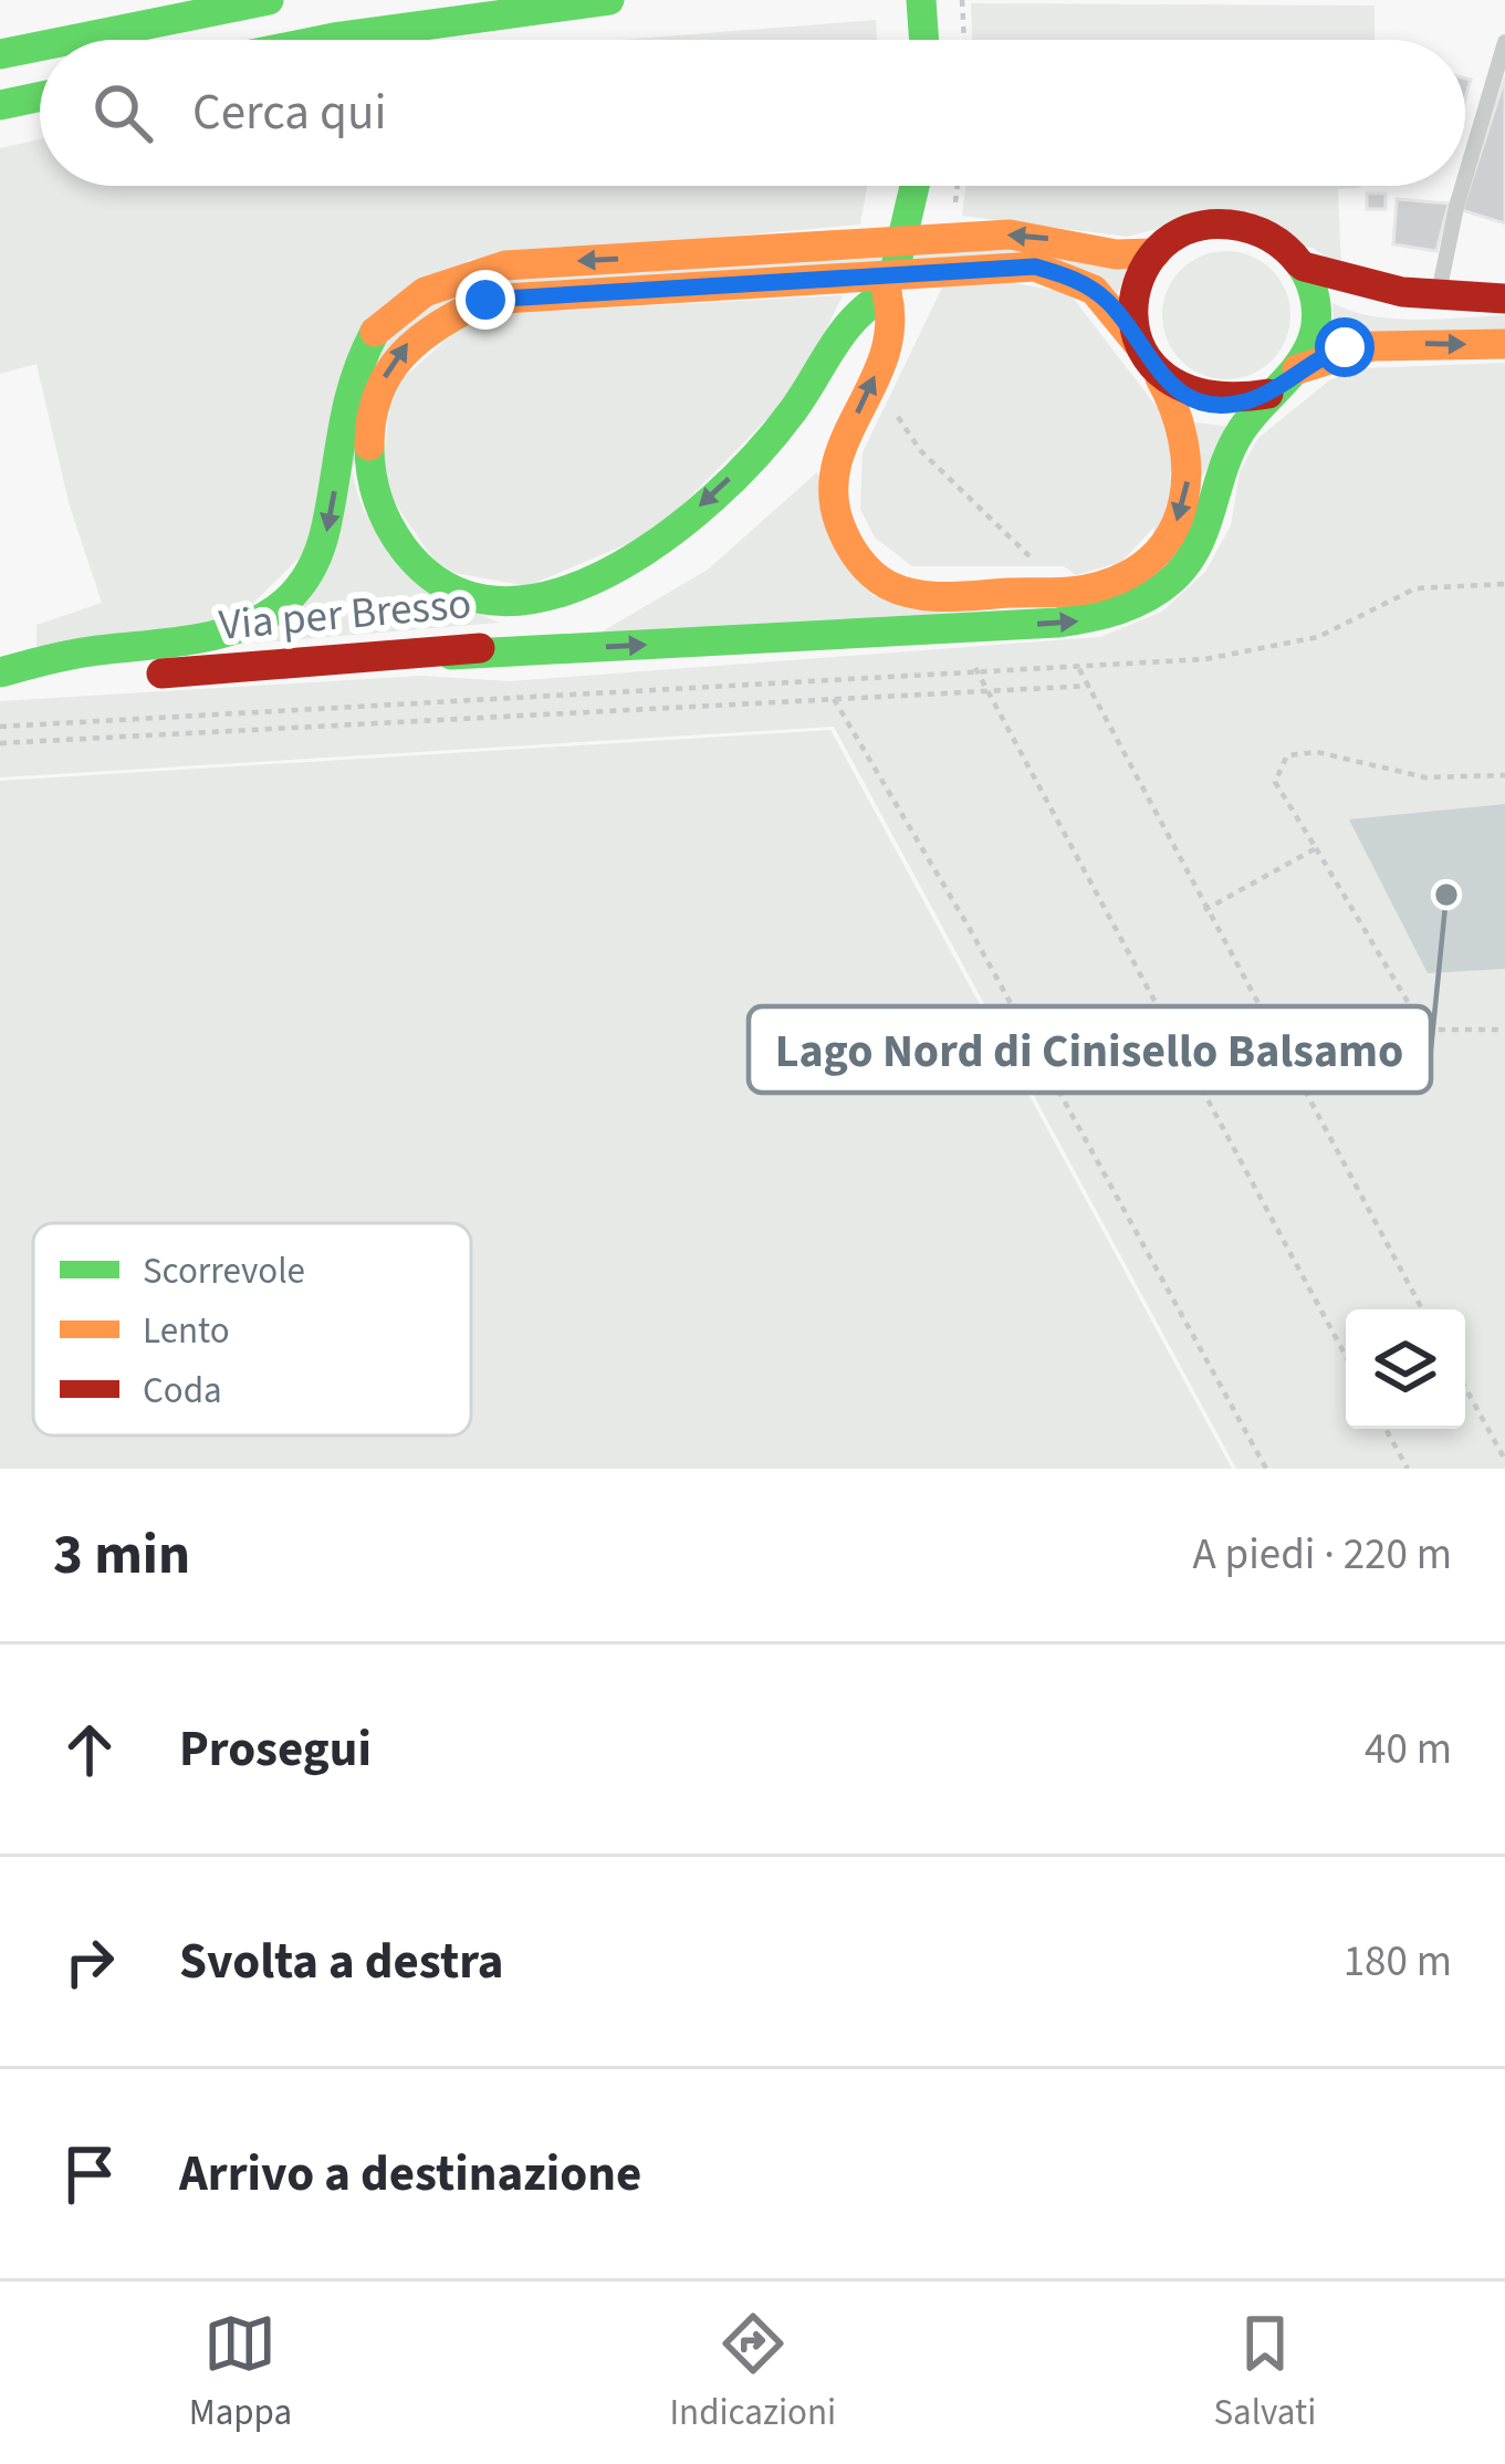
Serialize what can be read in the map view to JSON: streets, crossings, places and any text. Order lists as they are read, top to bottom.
{
  "streets": {
    "main road": ["Via per Bresso"]
  },
  "places": ["Lago Nord di Cinisello Balsamo"],
  "legend": ["Scorrevole", "Lento", "Coda"],
  "page": {
    "search": "Cerca qui",
    "heading": ["3 min", "A piedi · 220 m"],
    "list": [
      ["Prosegui", "40 m"],
      ["Svolta a destra", "180 m"],
      "Arrivo a destinazione"
    ],
    "nav": ["Mappa", "Indicazioni", "Salvati"]
  }
}
